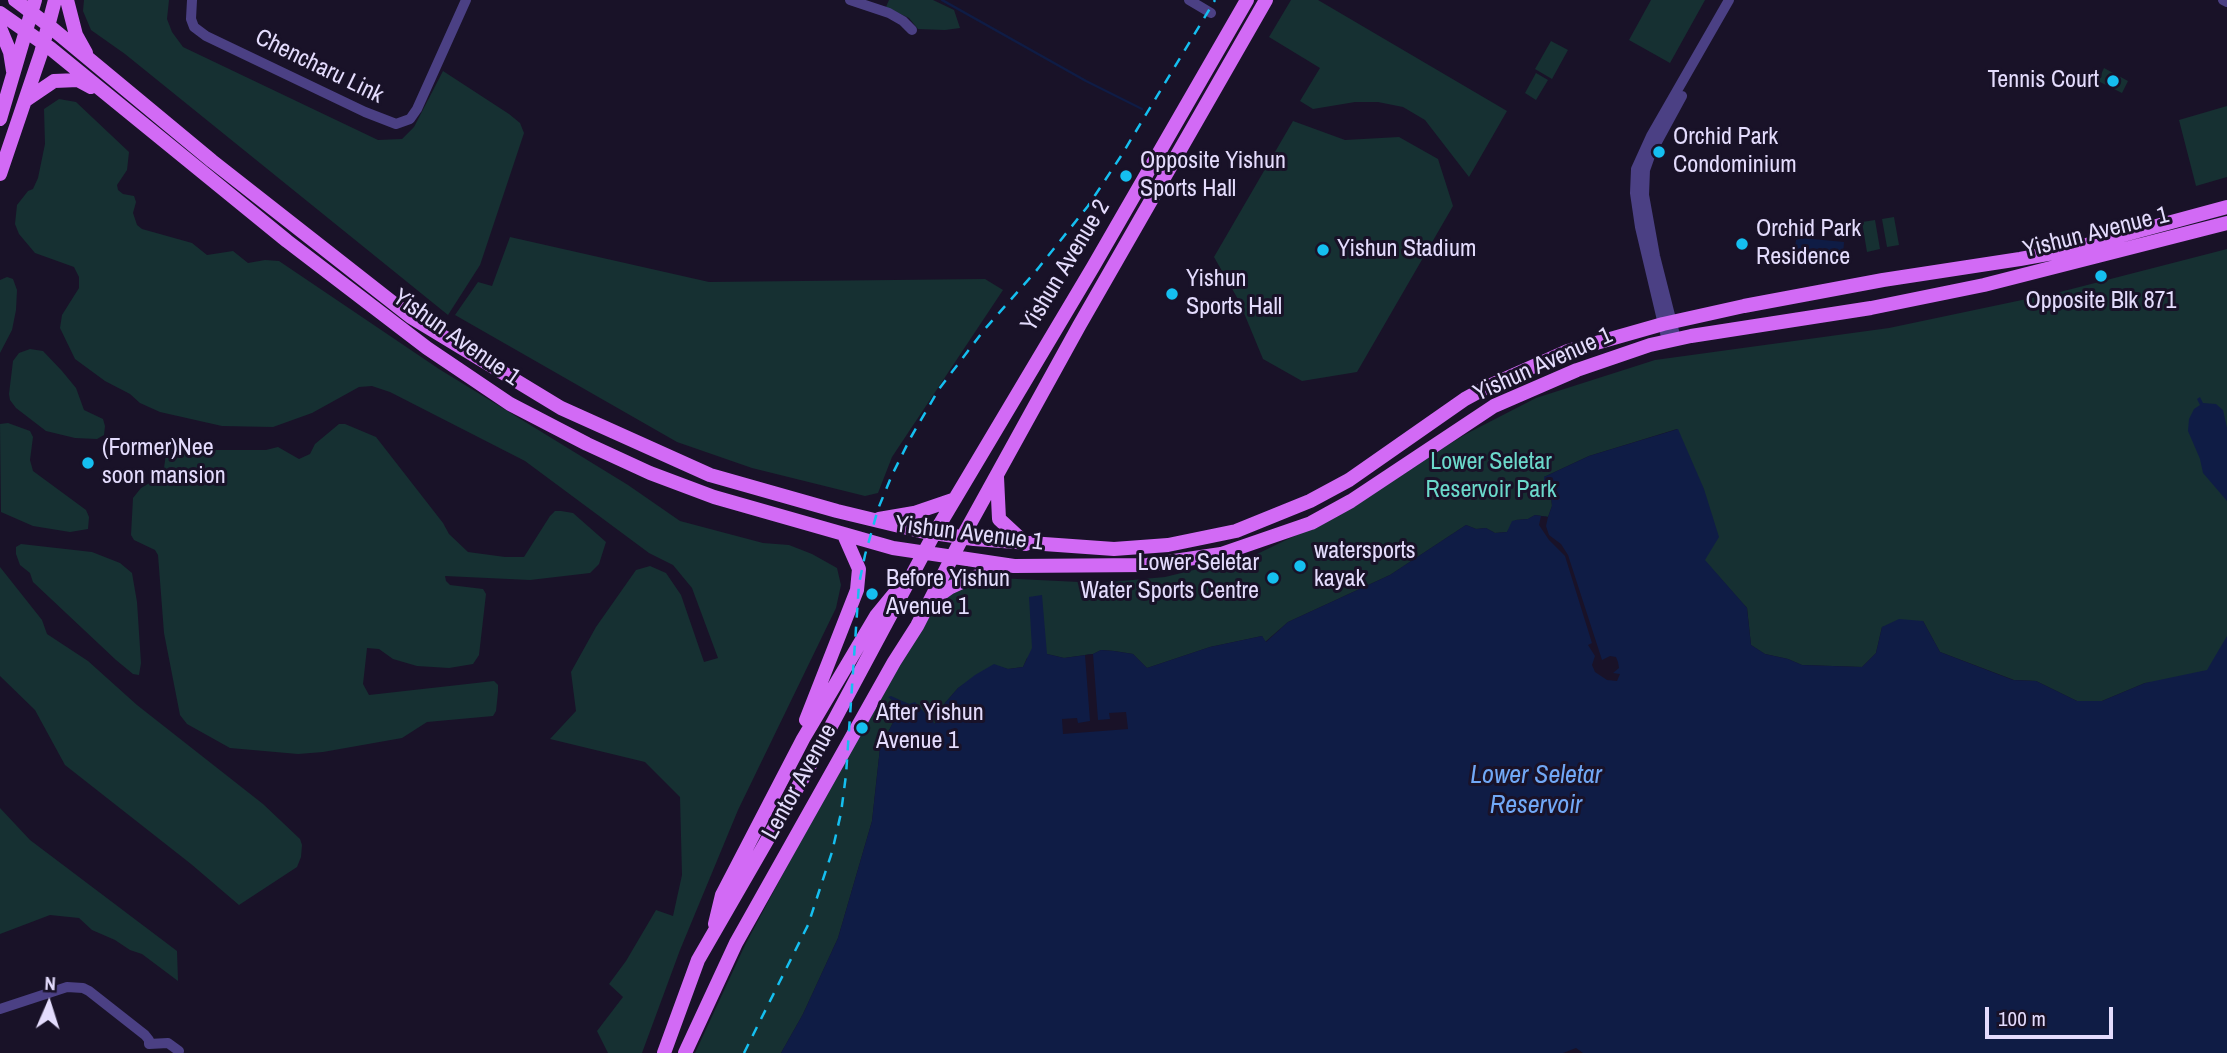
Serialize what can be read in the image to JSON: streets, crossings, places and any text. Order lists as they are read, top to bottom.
{
  "streets": {
    "main road": ["Yishun Avenue 1", "Yishun Avenue 2", "Lentor Avenue"],
    "street": ["Chencharu Link"]
  },
  "crossings": [
    ["Yishun Avenue 1", "Yishun Avenue 2"],
    ["Yishun Avenue 1", "Lentor Avenue"],
    ["Yishun Avenue 2", "Lentor Avenue"]
  ],
  "water": ["Lower Seletar Reservoir"],
  "parks": ["Lower Seletar Reservoir Park"],
  "places": [
    "Tennis Court",
    "Orchid Park Condominium",
    "Opposite Yishun Sports Hall",
    "Orchid Park Residence",
    "Yishun Stadium",
    "Opposite Blk 871",
    "Yishun Sports Hall",
    "(Former)Nee soon mansion",
    "watersports kayak",
    "Lower Seletar Water Sports Centre",
    "Before Yishun Avenue 1",
    "After Yishun Avenue 1"
  ],
  "scale_bar": "100 m",
  "north": "top"
}
